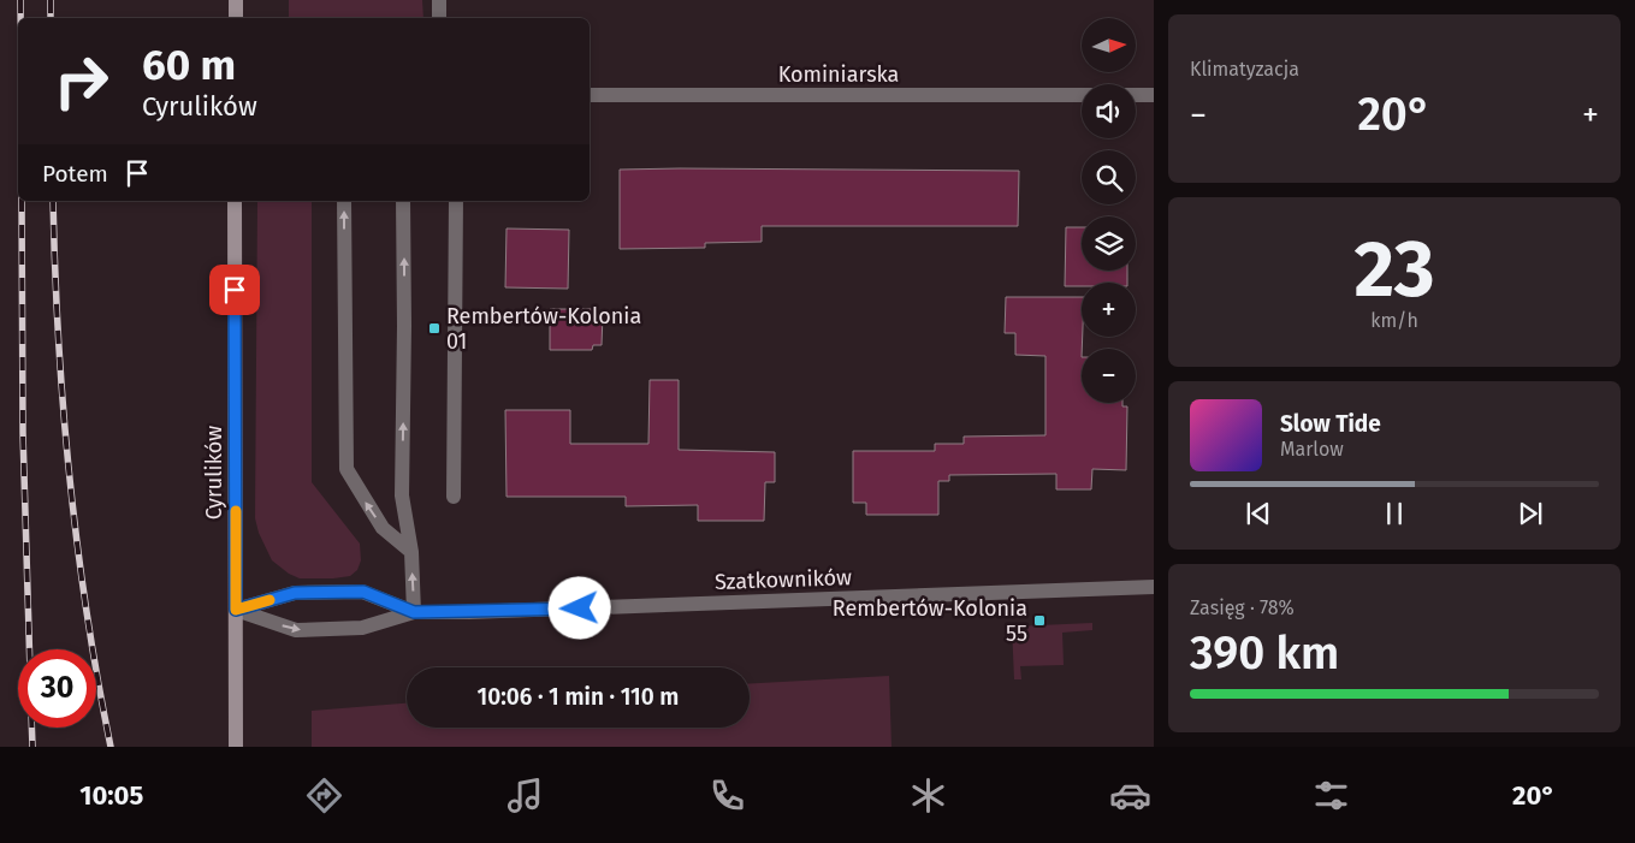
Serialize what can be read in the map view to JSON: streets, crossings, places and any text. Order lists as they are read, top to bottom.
{
  "streets": {
    "main road": ["Cyrulików"],
    "street": ["Kominiarska", "Szatkowników"]
  },
  "crossings": [
    ["Cyrulików", "Szatkowników"]
  ],
  "places": {
    "transit": ["Rembertów-Kolonia 01", "Rembertów-Kolonia 55"]
  },
  "north": "right",
  "page": {
    "tile": [
      "Klimatyzacja",
      ["23", "km/h"],
      ["Zasięg · 78%", "390 km"]
    ],
    "map_buttons": ["+", "−"],
    "turn": ["60 m", "Cyrulików"],
    "heat": ["−", "20°", "+"],
    "then": "Potem",
    "song": ["Slow Tide", "Marlow"],
    "limit": "30",
    "trip": "10:06 · 1 min · 110 m",
    "tabs": ["10:05", "20°"]
  }
}
